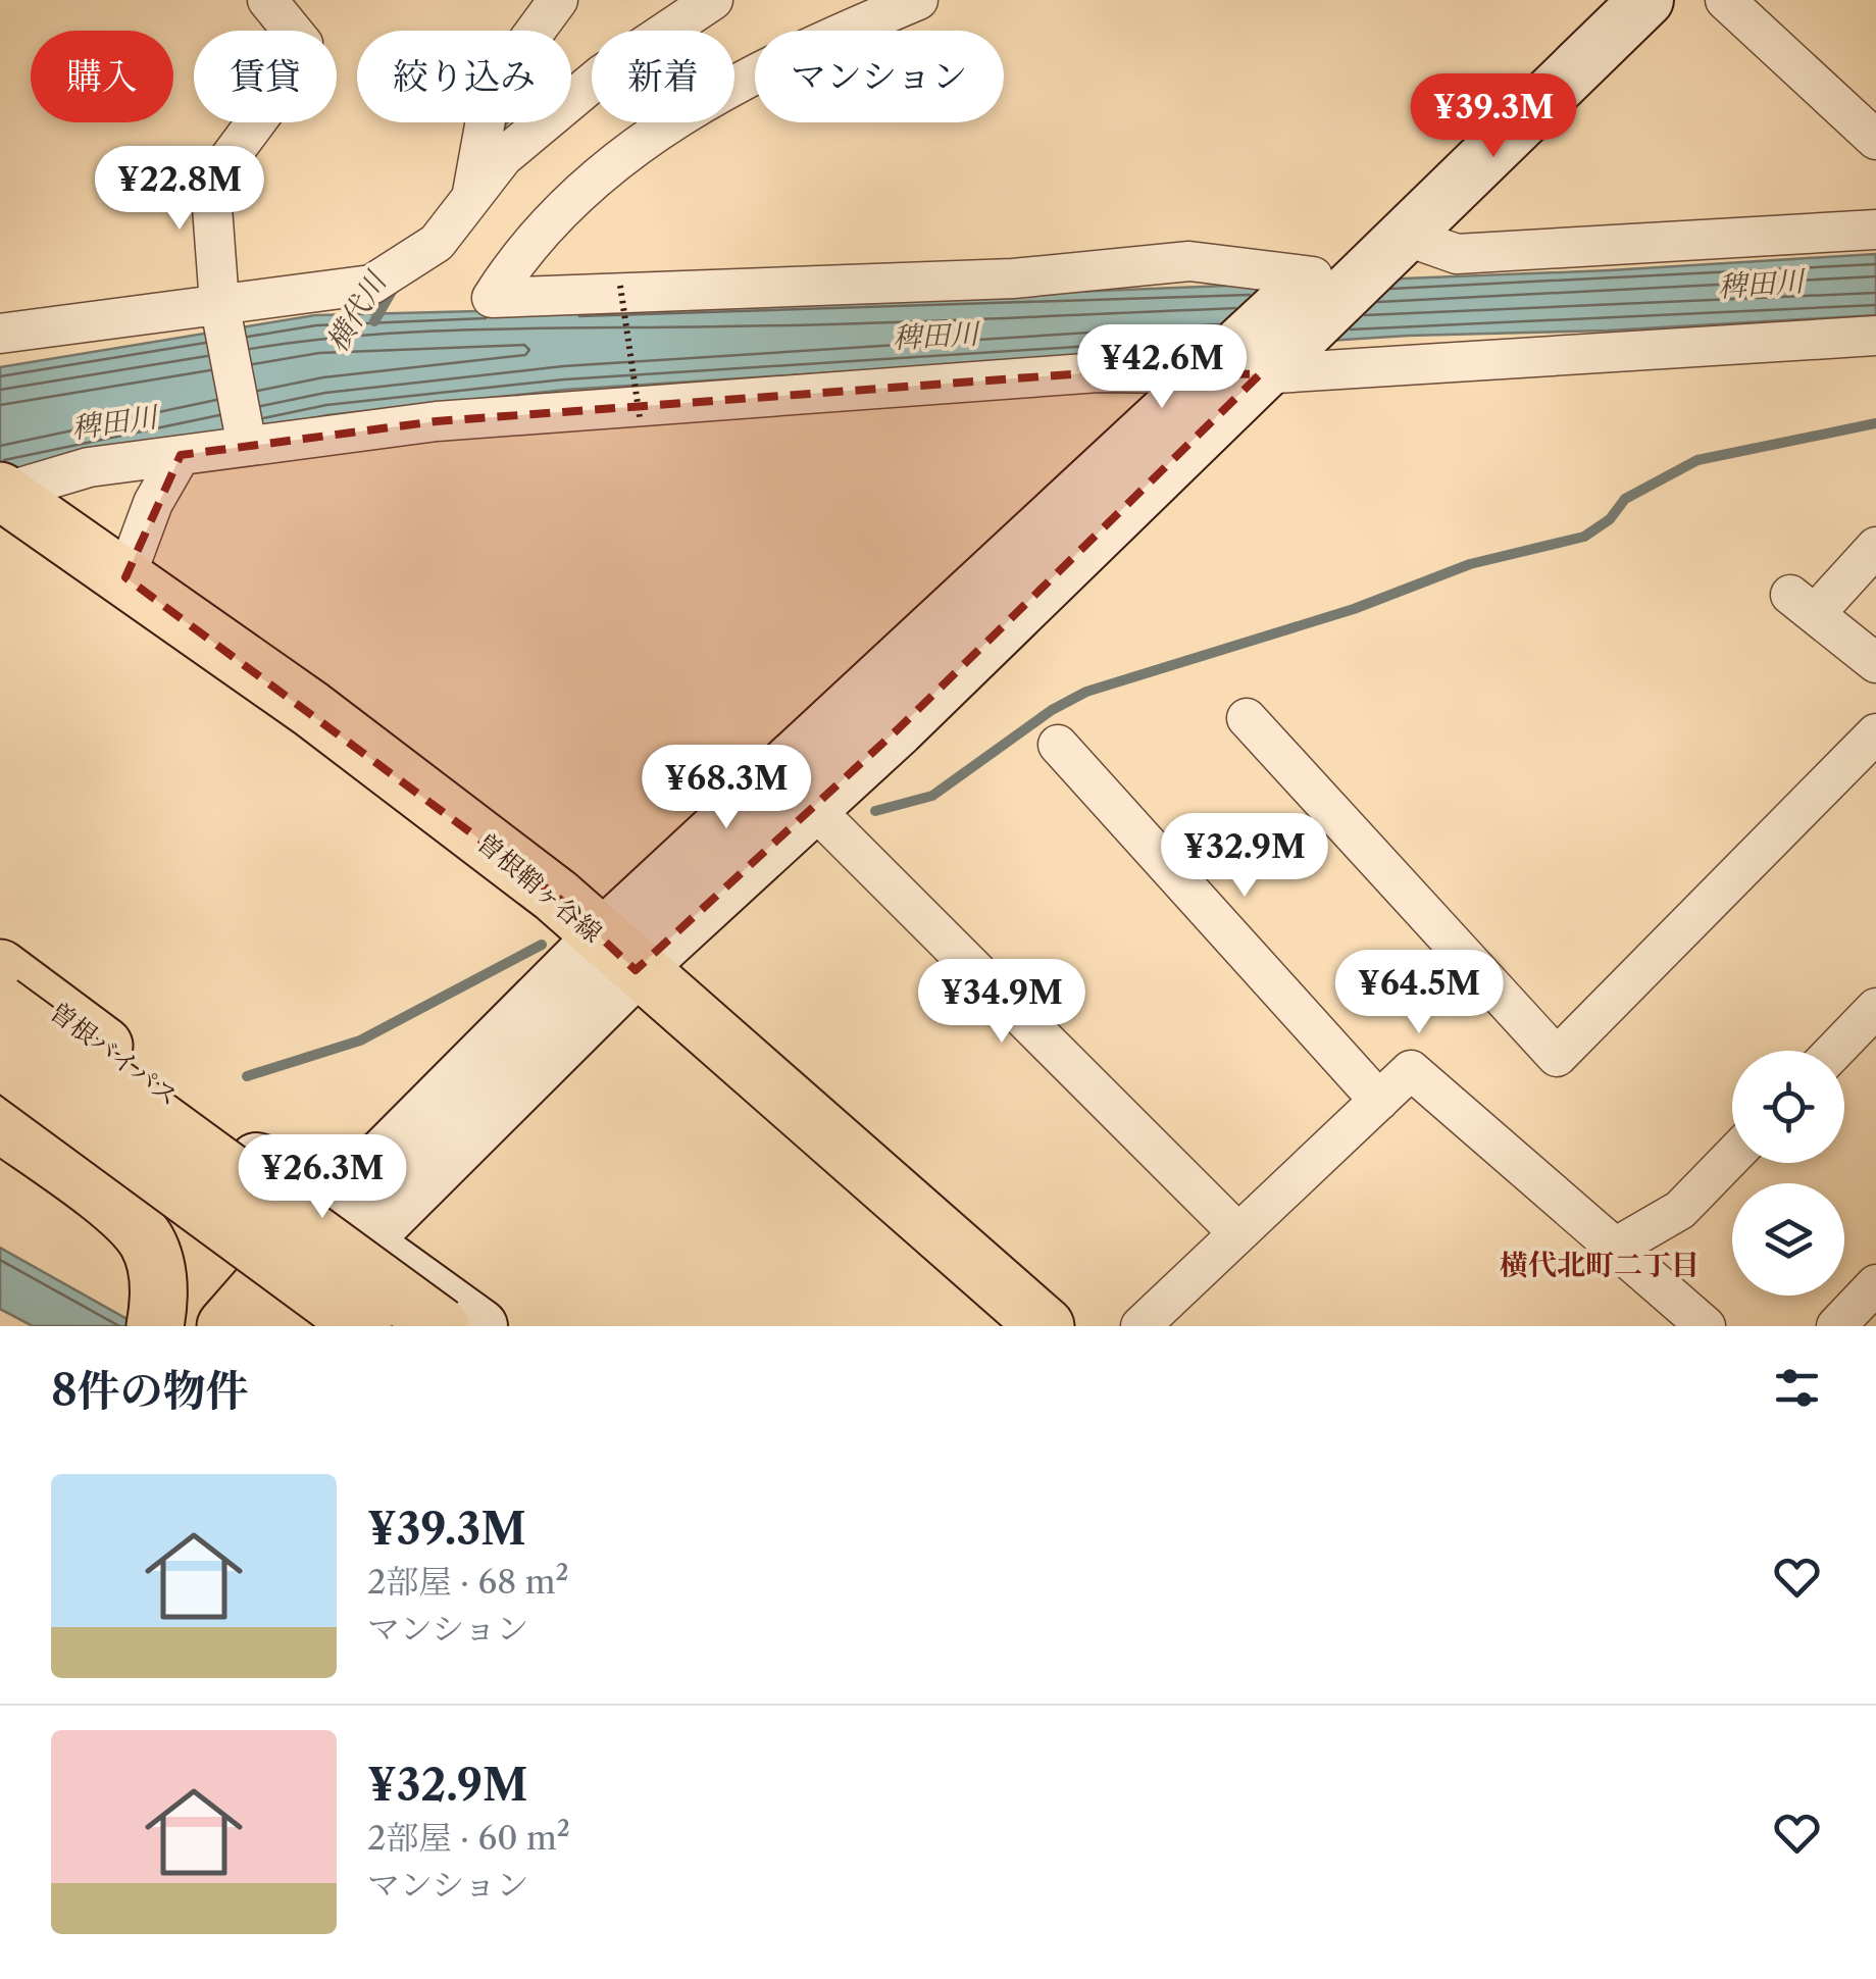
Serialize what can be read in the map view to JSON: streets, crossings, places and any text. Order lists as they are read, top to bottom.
{
  "streets": {
    "main road": ["曽根鞘ヶ谷線", "曽根バイパス"]
  },
  "districts": ["横代北町二丁目"],
  "water": ["稗田川", "横代川"],
  "page": {
    "chip": [
      "購入",
      "賃貸",
      "絞り込み",
      "新着",
      "マンション"
    ],
    "price": [
      "¥39.3M",
      "¥22.8M",
      "¥42.6M",
      "¥68.3M",
      "¥32.9M",
      "¥64.5M",
      "¥34.9M",
      "¥26.3M"
    ],
    "heading": "8件の物件",
    "list": [
      {
        "name": "¥39.3M",
        "note": "2部屋 · 68 m² · マンション"
      },
      {
        "name": "¥32.9M",
        "note": "2部屋 · 60 m² · マンション"
      }
    ]
  }
}
